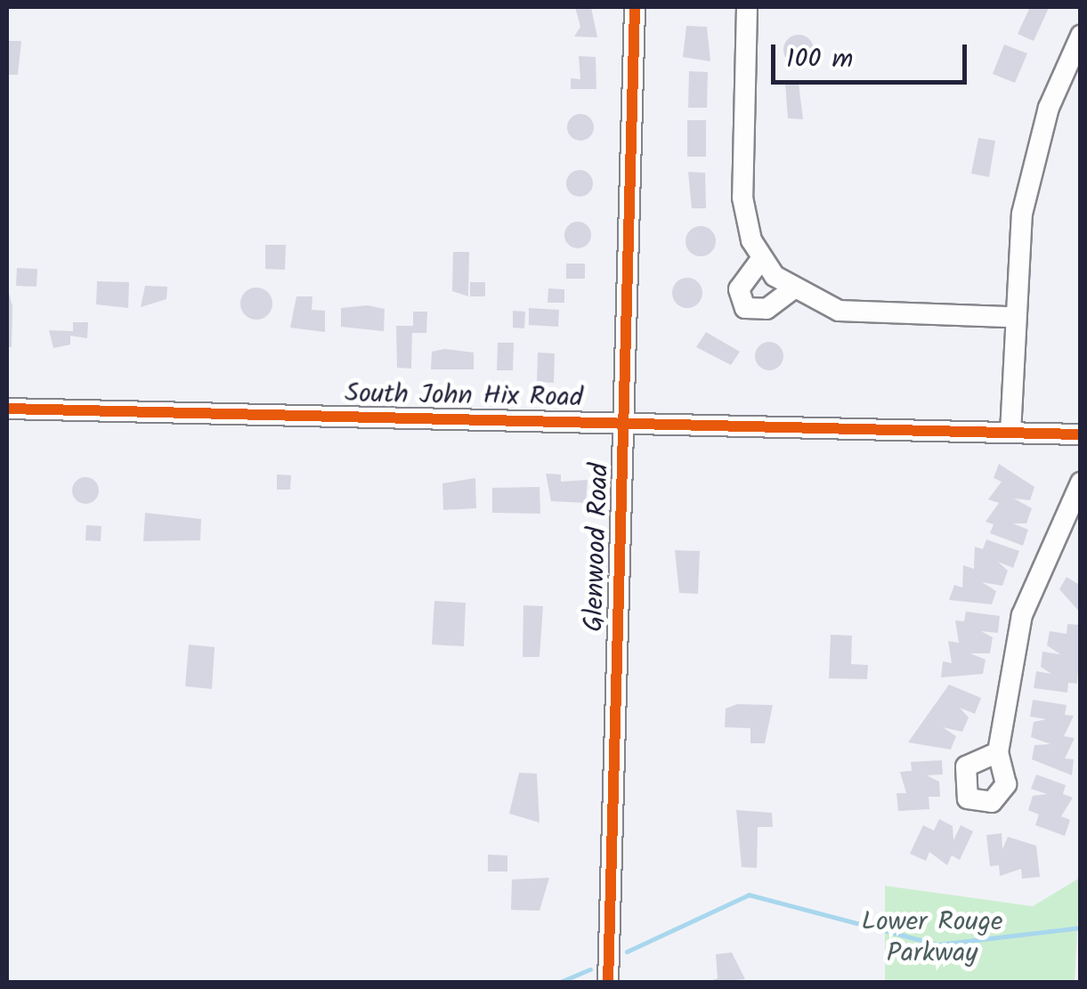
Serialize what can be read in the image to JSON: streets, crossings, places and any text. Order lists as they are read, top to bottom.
{
  "streets": {
    "street": ["South John Hix Road", "Glenwood Road"]
  },
  "crossings": [
    ["South John Hix Road", "Glenwood Road"]
  ],
  "parks": ["Lower Rouge Parkway"],
  "scale_bar": "100 m"
}
